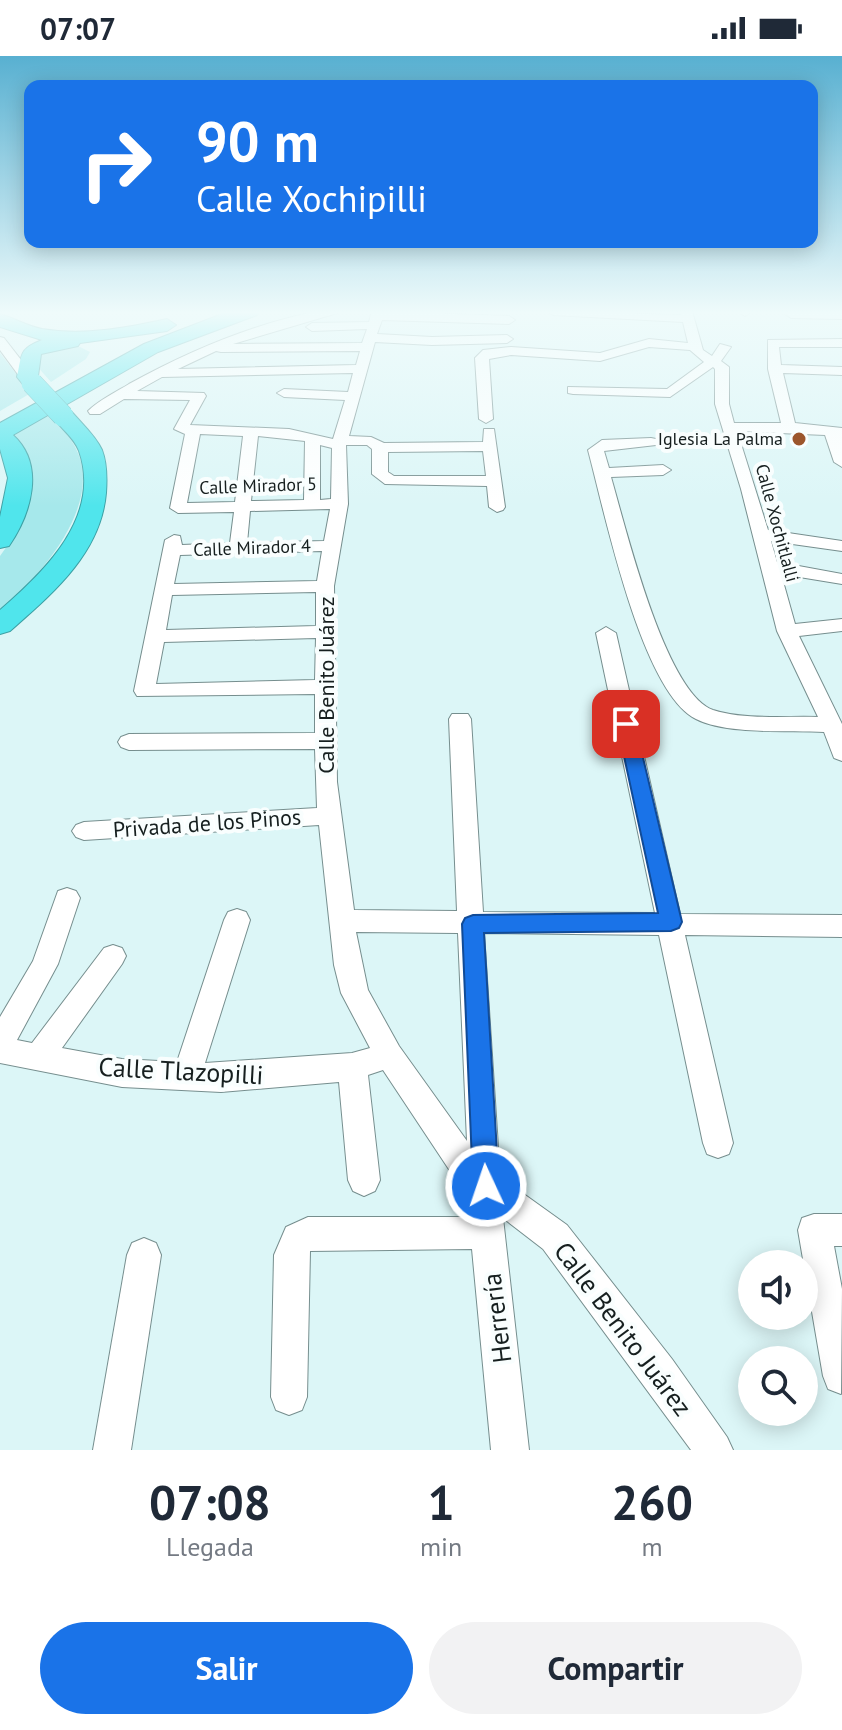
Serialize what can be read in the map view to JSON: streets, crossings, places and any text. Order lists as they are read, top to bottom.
{
  "streets": {
    "street": [
      "Calle Mirador 5",
      "Calle Xochitlalli",
      "Calle Mirador 4",
      "Calle Benito Juárez",
      "Privada de los Pinos",
      "Calle Tlazopilli",
      "Herrería"
    ]
  },
  "crossings": [
    ["Calle Mirador 5", "Calle Benito Juárez"],
    ["Calle Mirador 4", "Calle Benito Juárez"],
    ["Calle Benito Juárez", "Privada de los Pinos"],
    ["Calle Benito Juárez", "Calle Tlazopilli"],
    ["Calle Benito Juárez", "Herrería"]
  ],
  "places": ["Iglesia La Palma"],
  "page": {
    "status": "07:07",
    "turn": ["90 m", "Calle Xochipilli"],
    "eta": [
      "07:08",
      "Llegada",
      "1",
      "min",
      "260",
      "m"
    ],
    "buttons": ["Salir", "Compartir"]
  }
}
